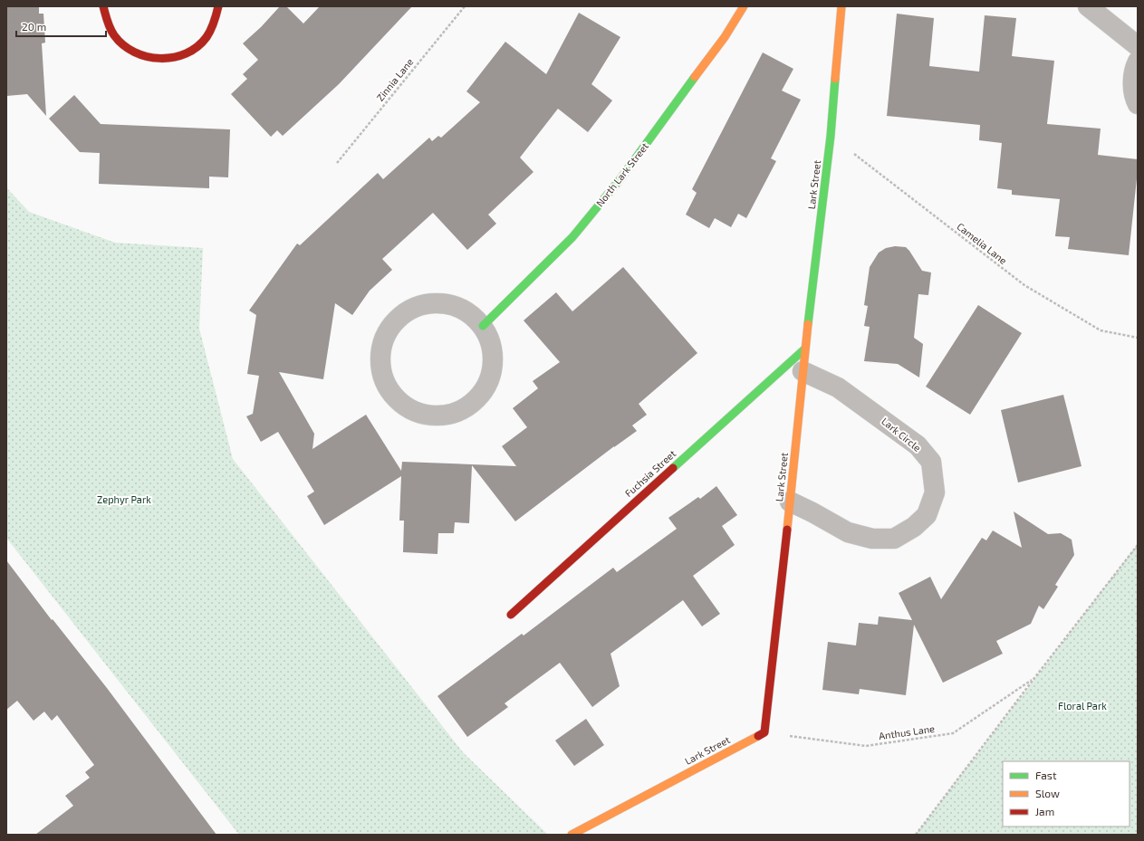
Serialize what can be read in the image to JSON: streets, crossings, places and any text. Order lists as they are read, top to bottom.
{
  "streets": {
    "street": [
      "North Lark Street",
      "Lark Street",
      "Lark Circle",
      "Fuchsia Street"
    ],
    "path": ["Zinnia Lane", "Camelia Lane", "Anthus Lane"]
  },
  "crossings": [
    ["Lark Street", "Camelia Lane"],
    ["Lark Street", "Lark Circle"],
    ["Lark Street", "Fuchsia Street"],
    ["Lark Street", "Anthus Lane"]
  ],
  "parks": ["Zephyr Park", "Floral Park"],
  "legend": ["Fast", "Slow", "Jam"],
  "scale_bar": "20 m"
}
